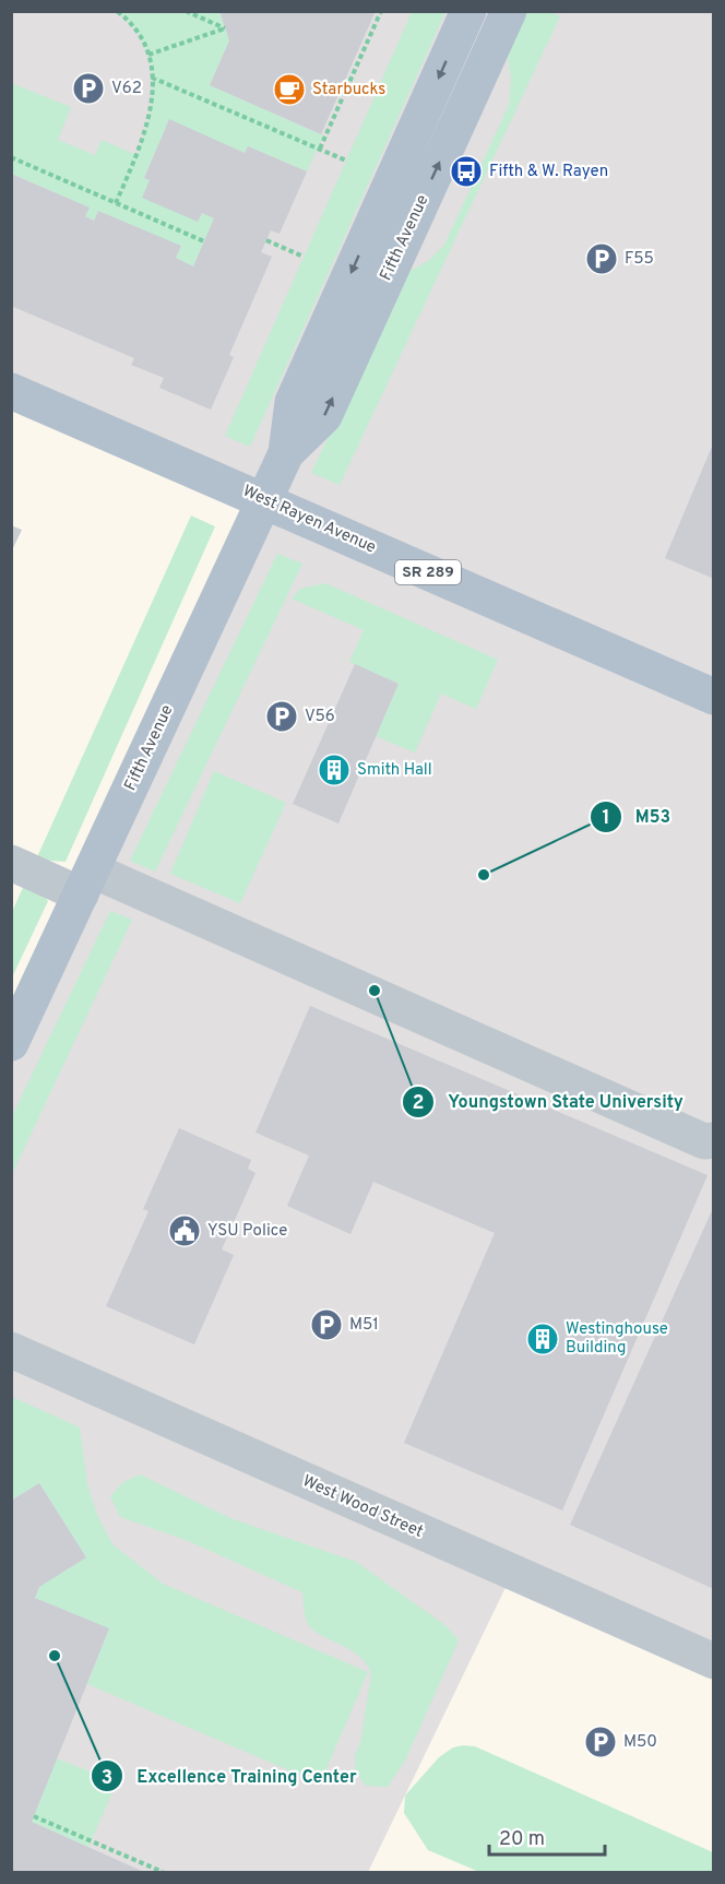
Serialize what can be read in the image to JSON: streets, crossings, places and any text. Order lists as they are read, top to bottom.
{
  "streets": {
    "main road": ["Fifth Avenue", "West Rayen Avenue", "SR 289"],
    "street": ["West Wood Street"]
  },
  "crossings": [
    ["Fifth Avenue", "West Rayen Avenue"]
  ],
  "places": {
    "parking": [
      "V62",
      "F55",
      "V56",
      "M51",
      "M50"
    ],
    "cafe": ["Starbucks"],
    "bus stop": ["Fifth & W. Rayen"],
    "building": ["Smith Hall", "Westinghouse Building"],
    "other": ["M53", "Youngstown State University", "Excellence Training Center"],
    "public building": ["YSU Police"]
  },
  "scale_bar": "20 m"
}
